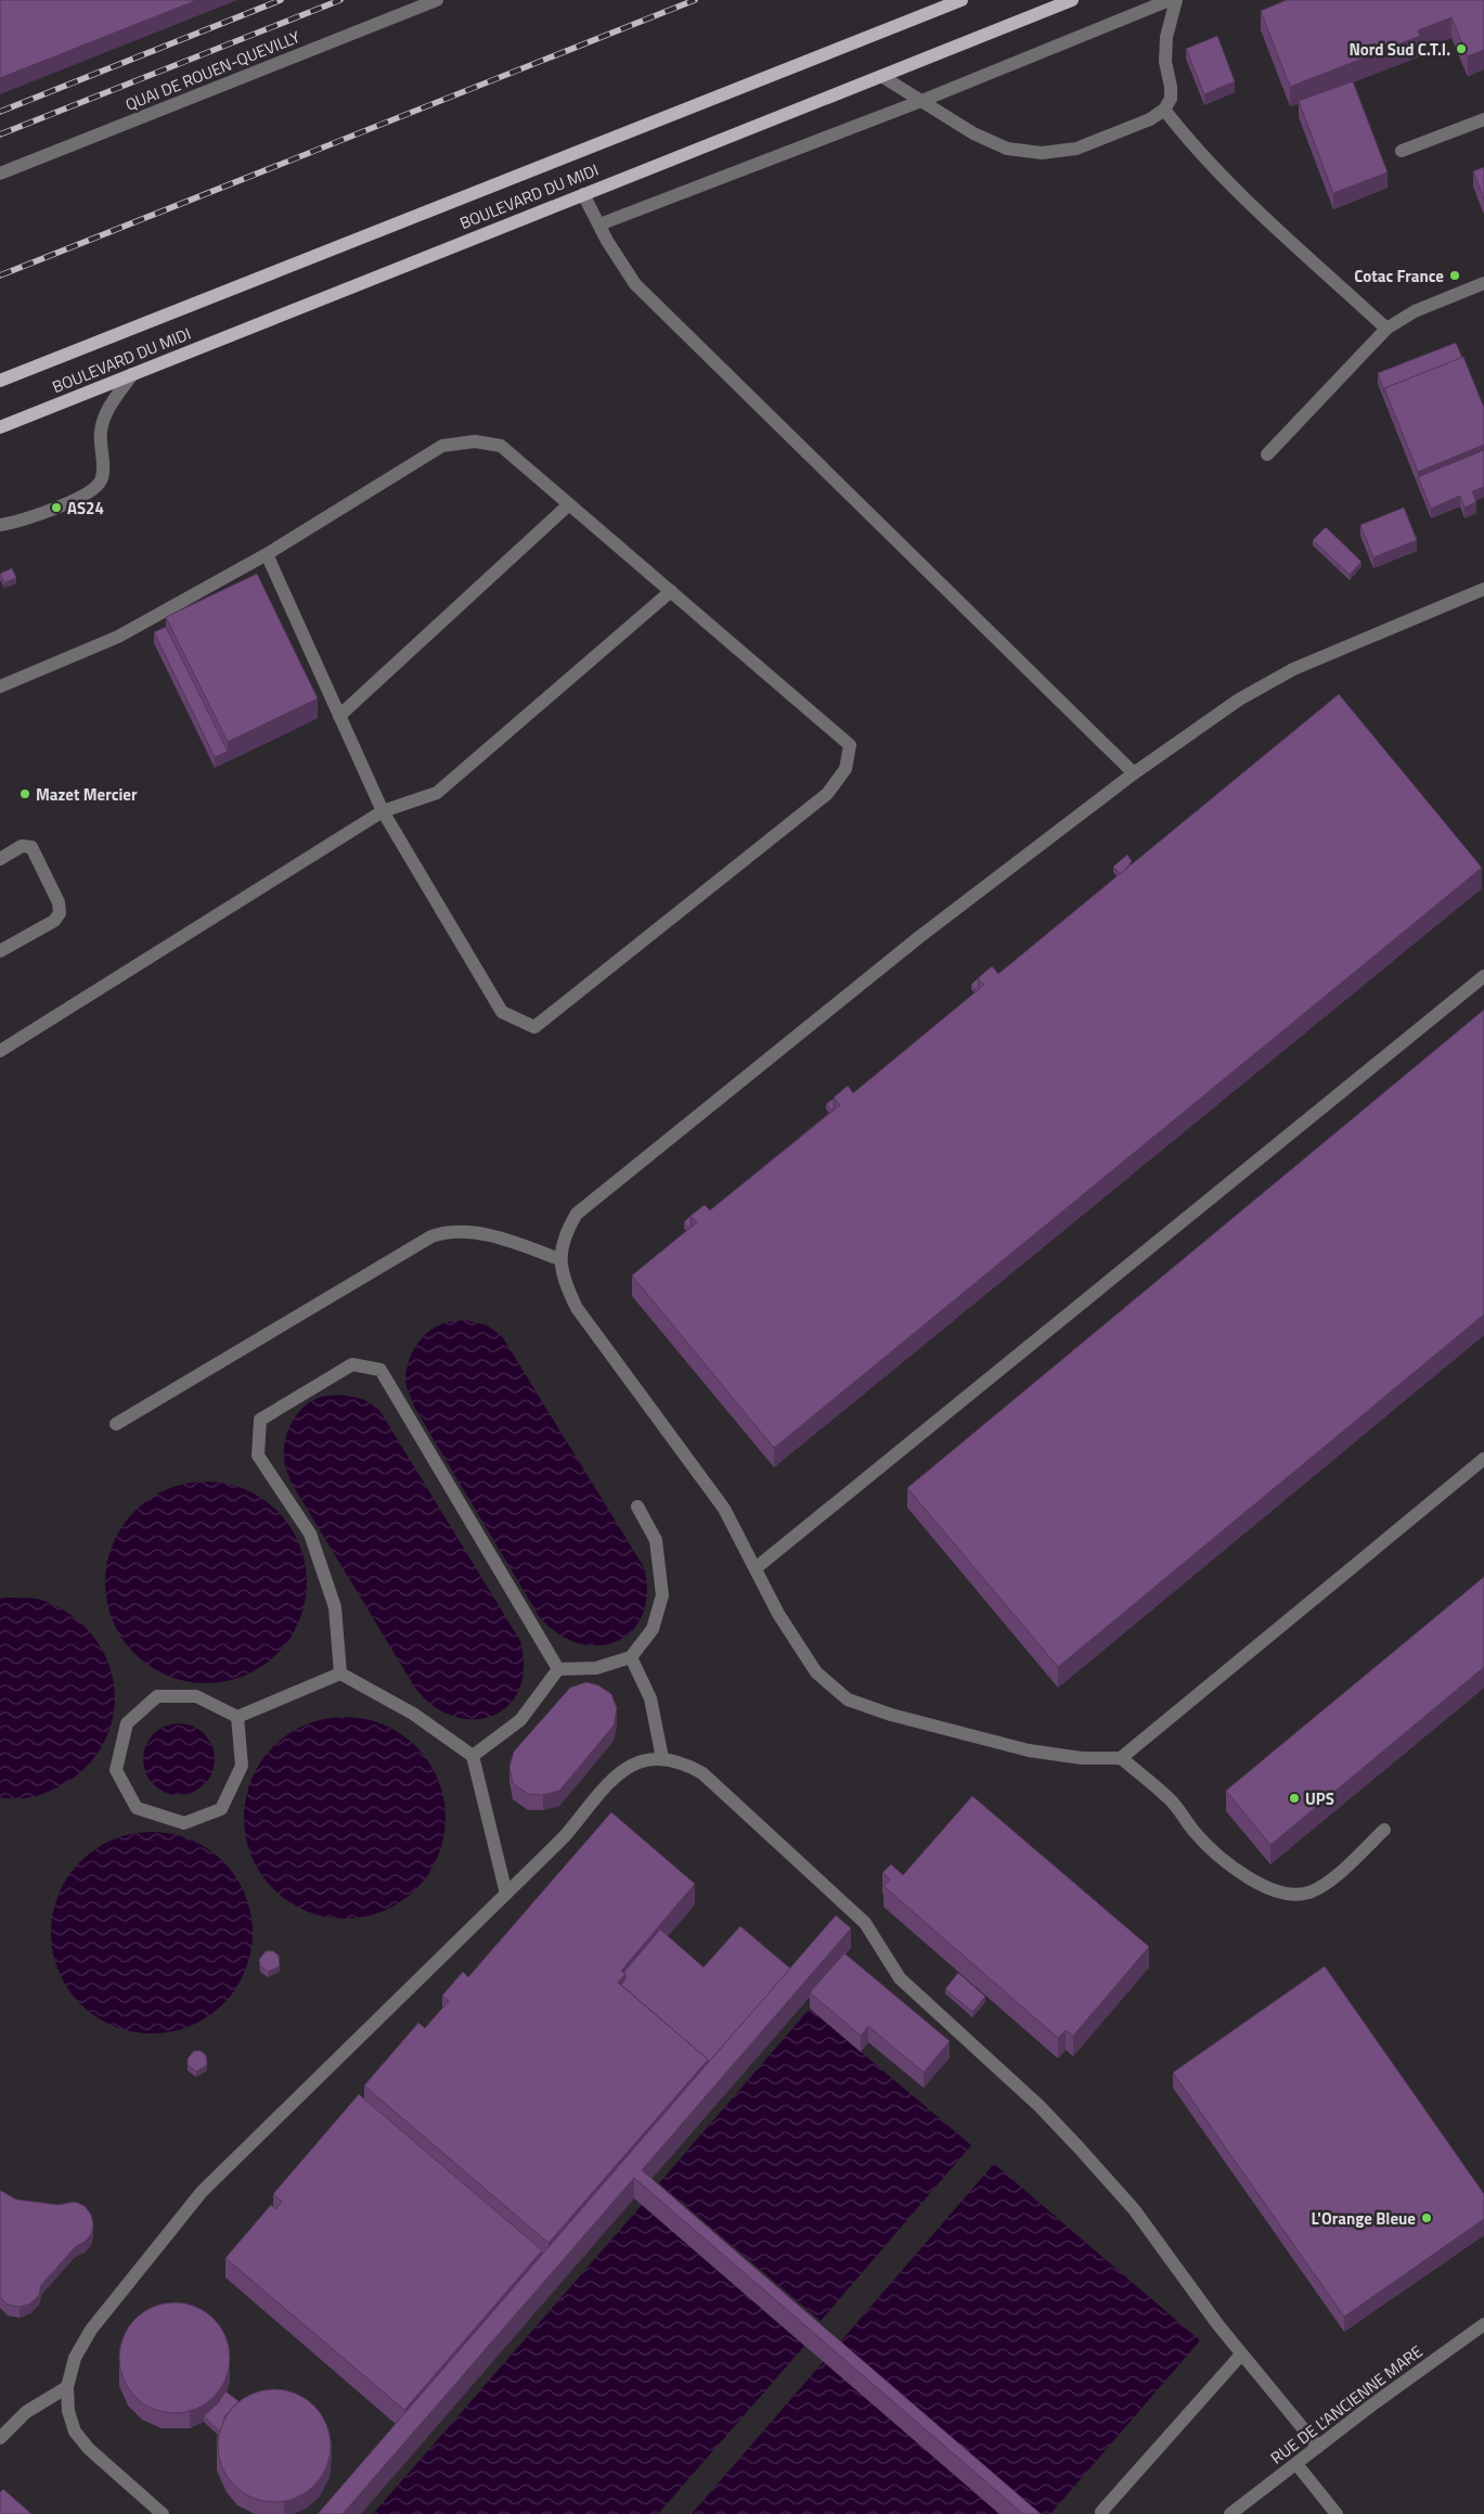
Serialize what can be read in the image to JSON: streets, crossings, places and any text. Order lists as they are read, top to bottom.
{
  "streets": {
    "main road": ["BOULEVARD DU MIDI"],
    "street": ["QUAI DE ROUEN-QUEVILLY", "RUE DE L'ANCIENNE MARE"]
  },
  "places": [
    "Nord Sud C.T.I.",
    "Cotac France",
    "AS24",
    "Mazet Mercier",
    "UPS",
    "L'Orange Bleue"
  ]
}
